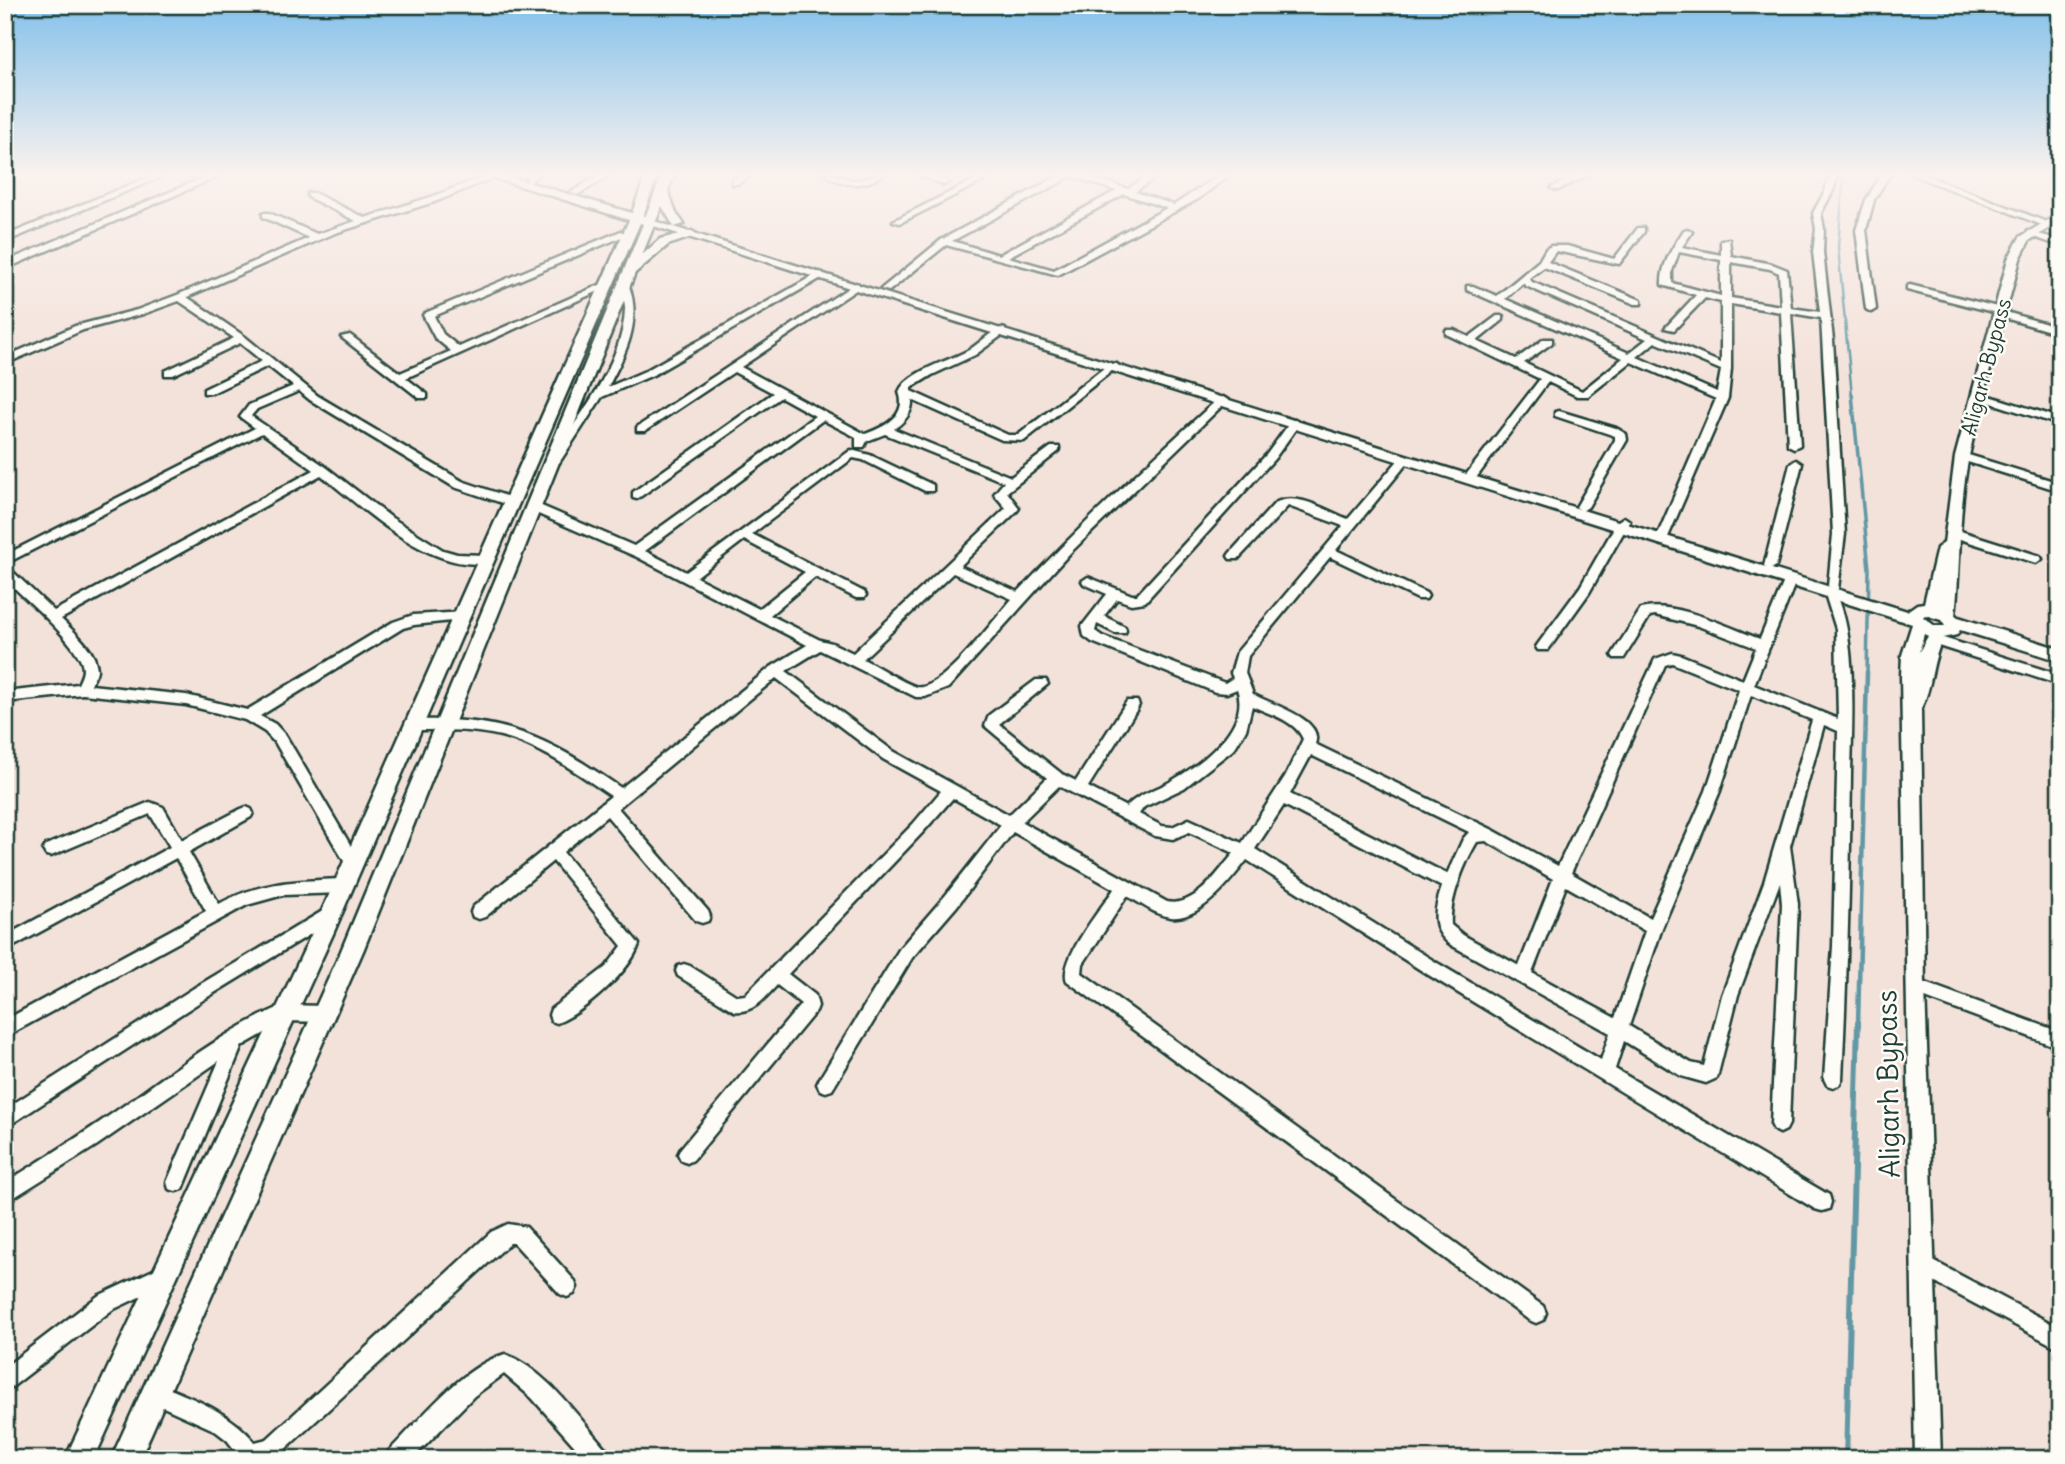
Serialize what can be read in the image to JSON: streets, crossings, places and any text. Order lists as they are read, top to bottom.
{
  "streets": {
    "main road": ["Aligarh Bypass"]
  }
}
